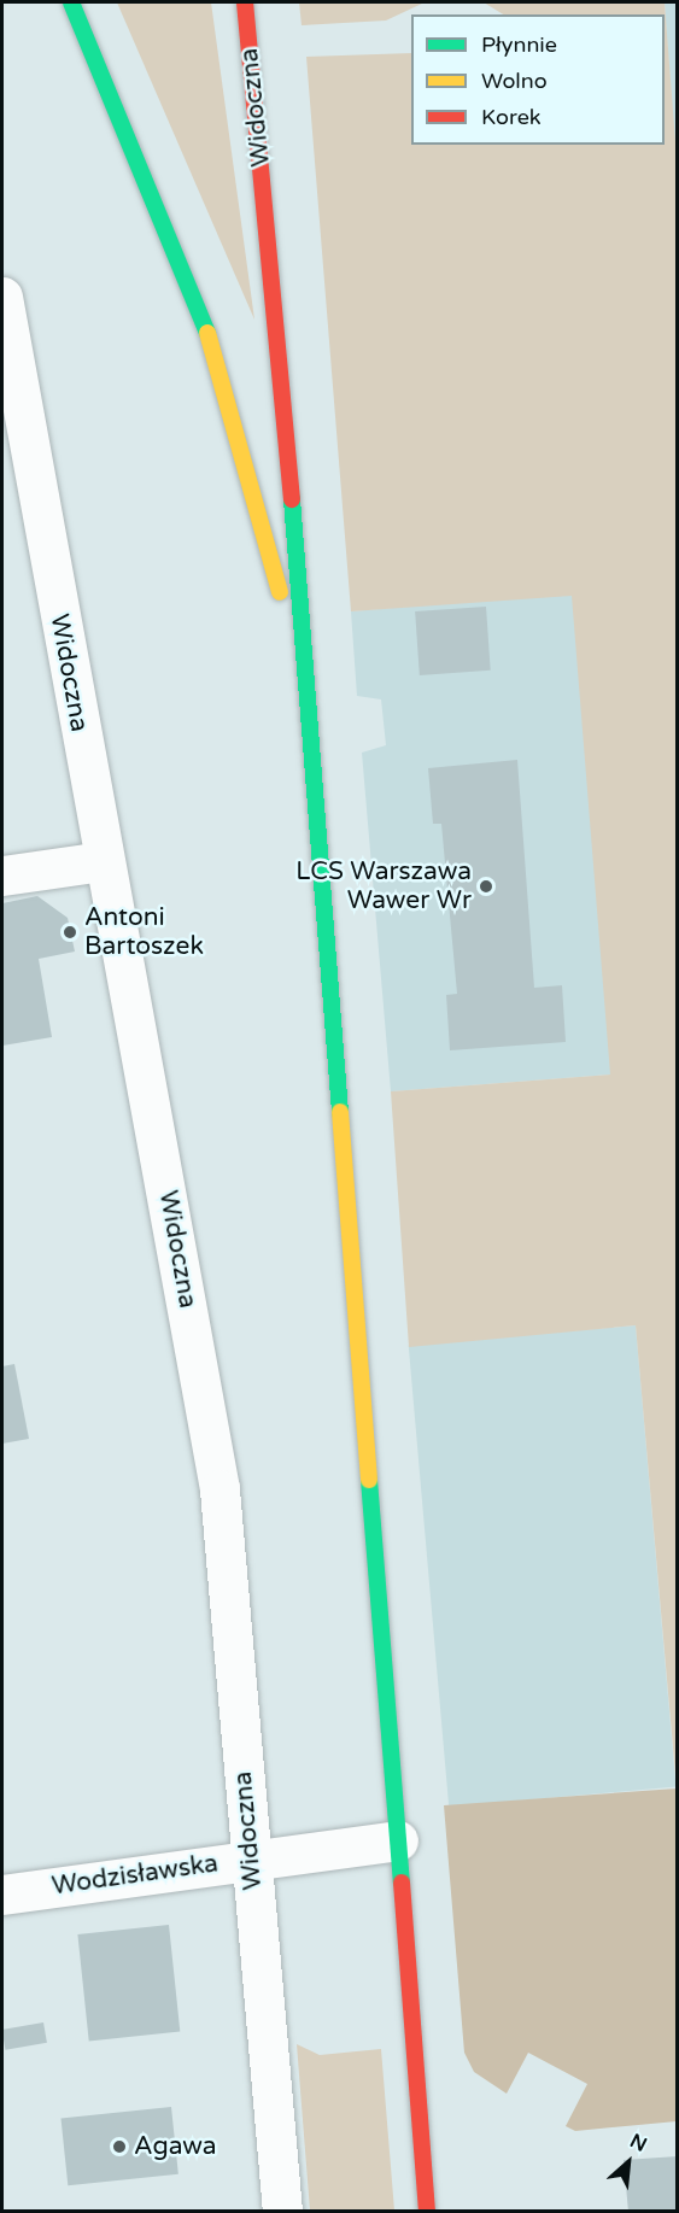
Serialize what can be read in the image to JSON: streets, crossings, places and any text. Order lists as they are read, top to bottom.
{
  "streets": {
    "main road": ["Widoczna"],
    "street": ["Wodzisławska"]
  },
  "crossings": [
    ["Widoczna", "Wodzisławska"]
  ],
  "places": ["LCS Warszawa Wawer Wr", "Antoni Bartoszek", "Agawa"],
  "legend": ["Płynnie", "Wolno", "Korek"],
  "north": "top right"
}
